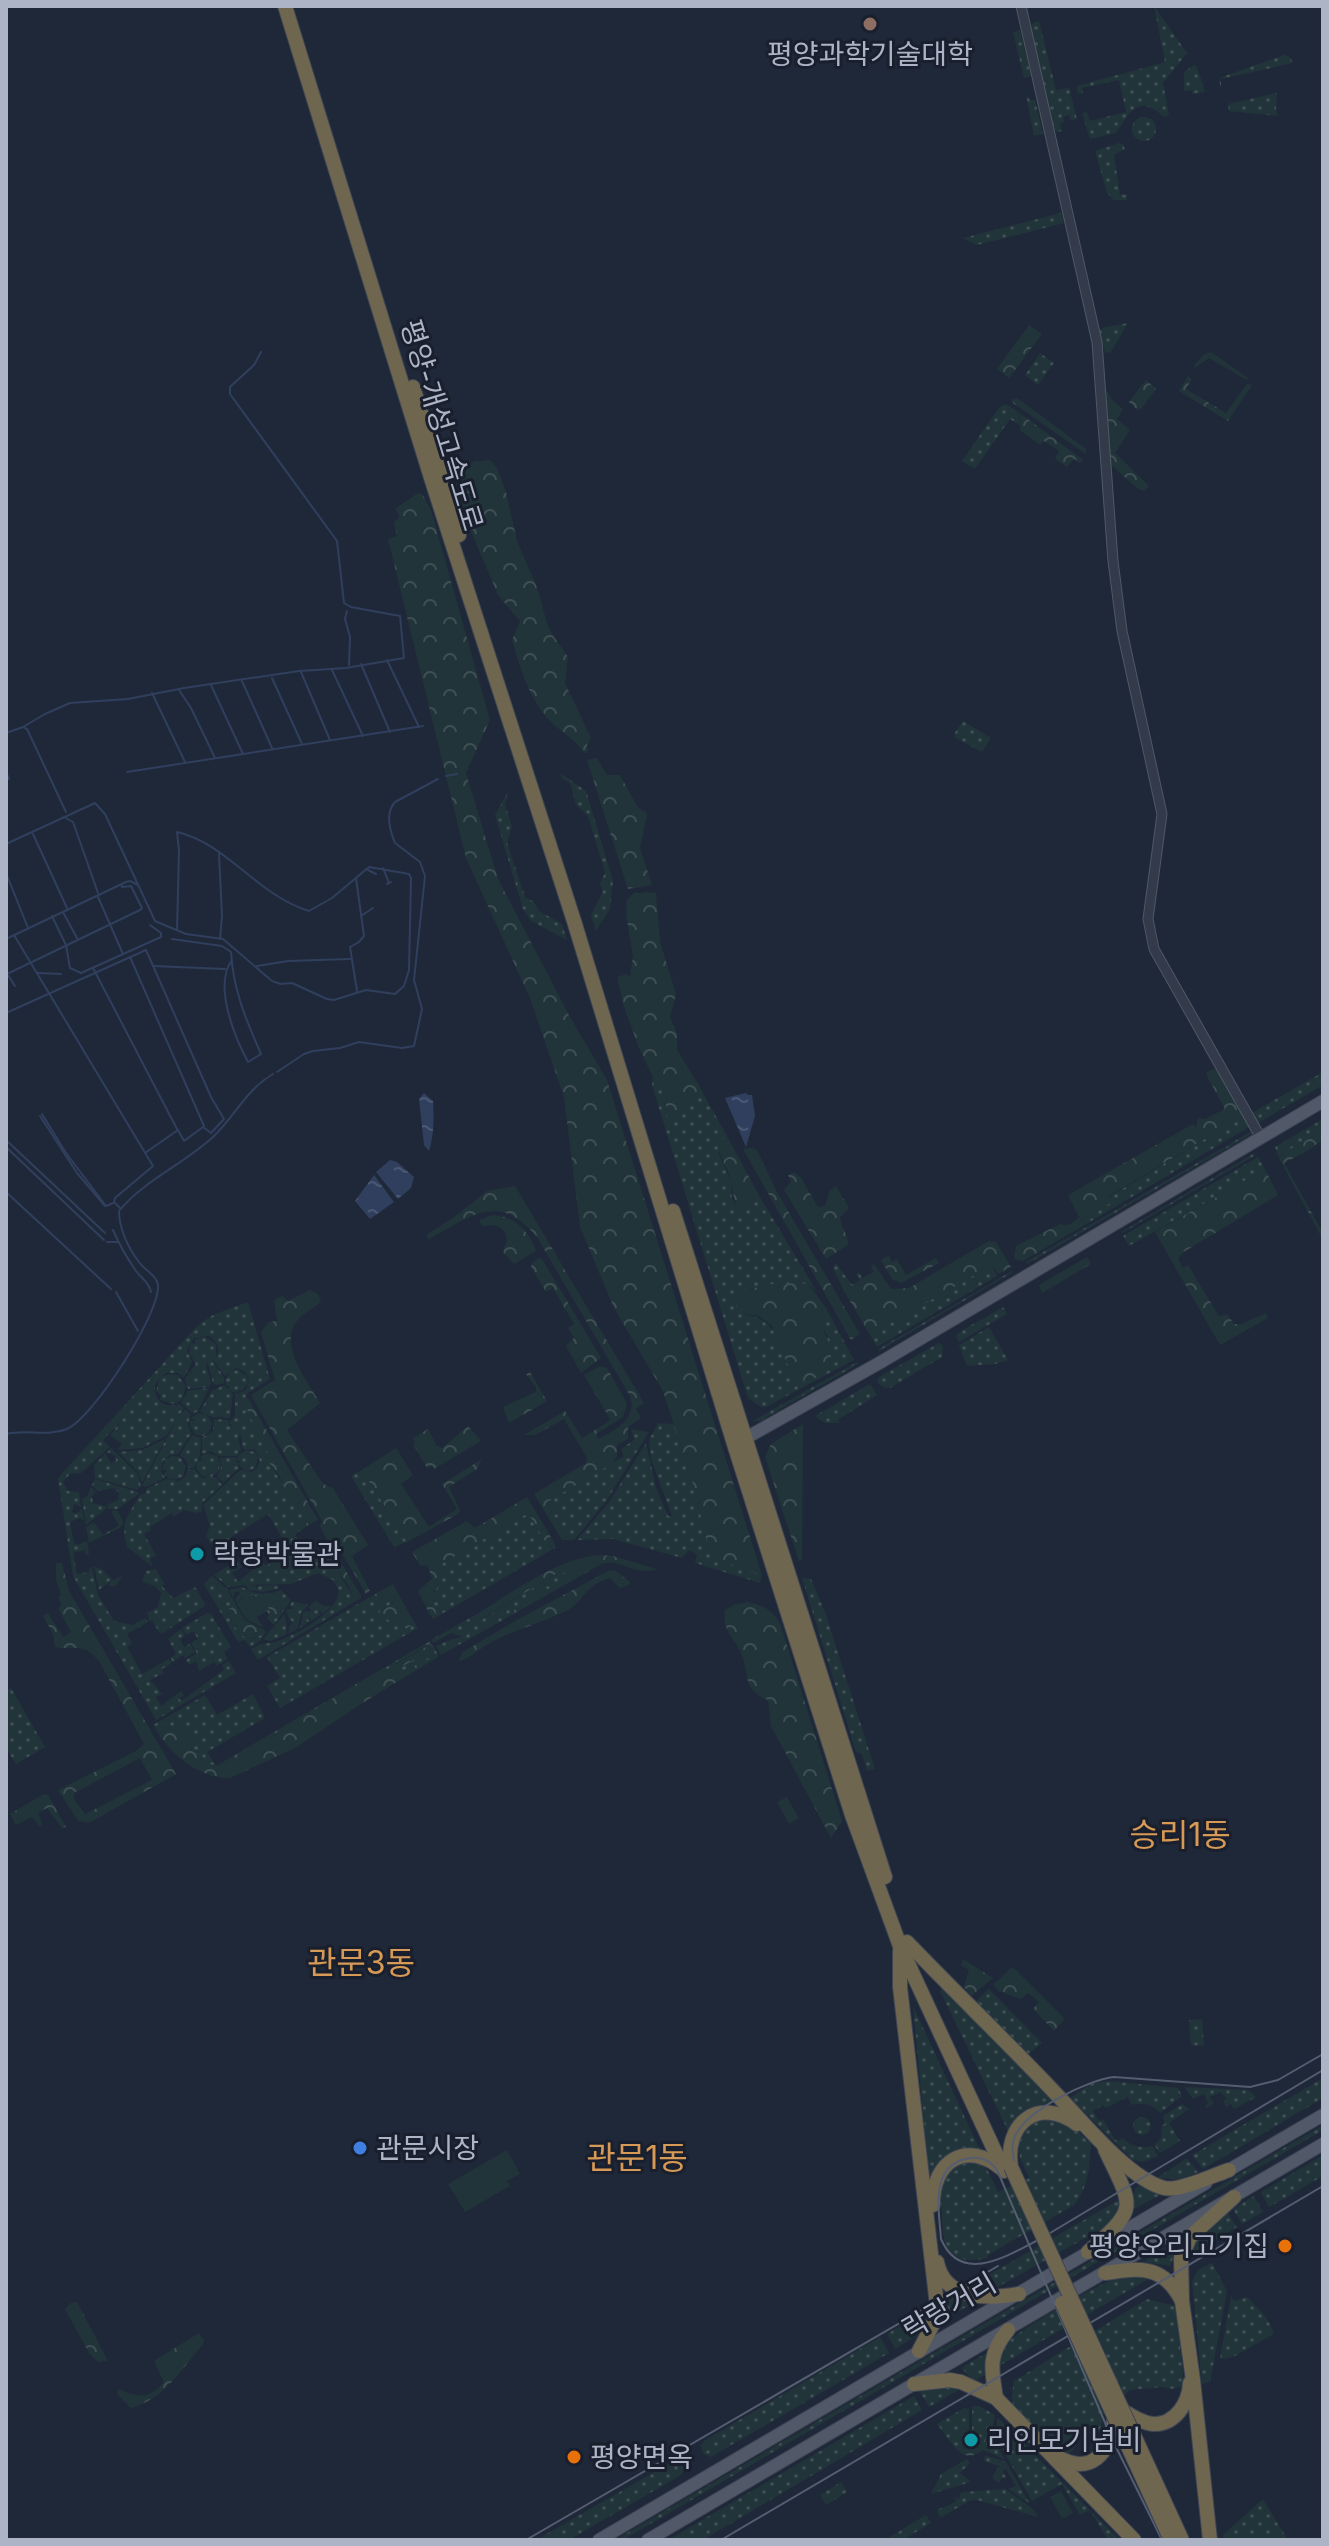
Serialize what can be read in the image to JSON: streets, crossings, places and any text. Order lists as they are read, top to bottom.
{
  "streets": {
    "highway": ["평양-개성고속도로"],
    "main road": ["락랑거리"]
  },
  "districts": ["승리1동", "관문3동", "관문1동"],
  "places": [
    "평양과학기술대학",
    "락랑박물관",
    "관문시장",
    "평양오리고기집",
    "리인모기념비",
    "평양면옥"
  ]
}
